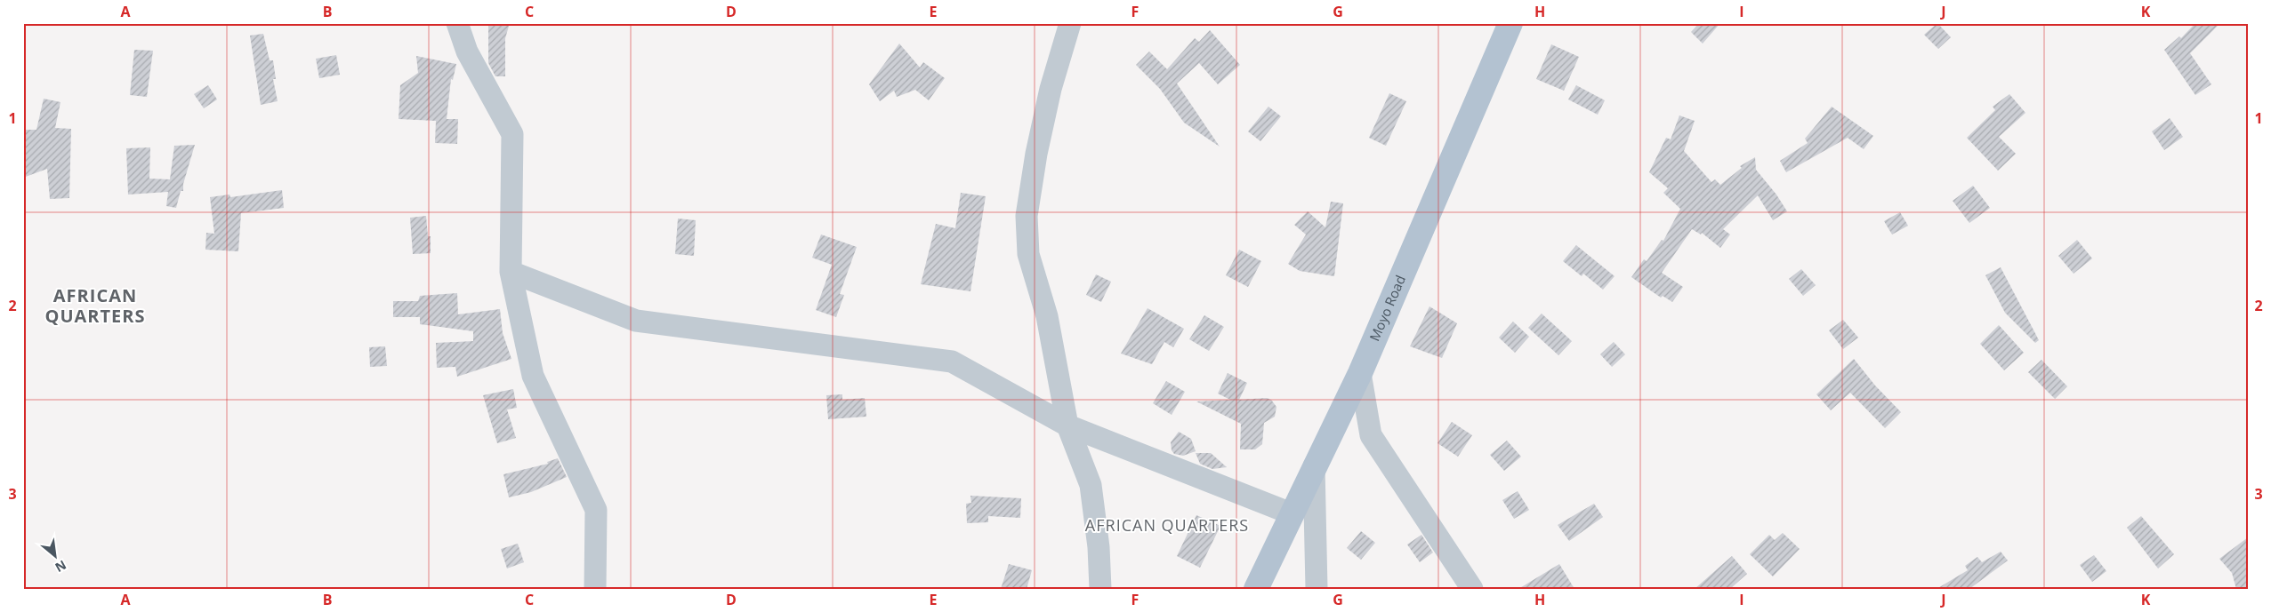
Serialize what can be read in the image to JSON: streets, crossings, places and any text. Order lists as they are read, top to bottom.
{
  "streets": {
    "main road": ["Moyo Road"]
  },
  "districts": ["AFRICAN QUARTERS", "AFRICAN QUARTERS"],
  "north": "bottom right",
  "grid": {
    "columns": [
      "A",
      "B",
      "C",
      "D",
      "E",
      "F",
      "G",
      "H",
      "I",
      "J",
      "K"
    ],
    "rows": ["1", "2", "3"]
  }
}
